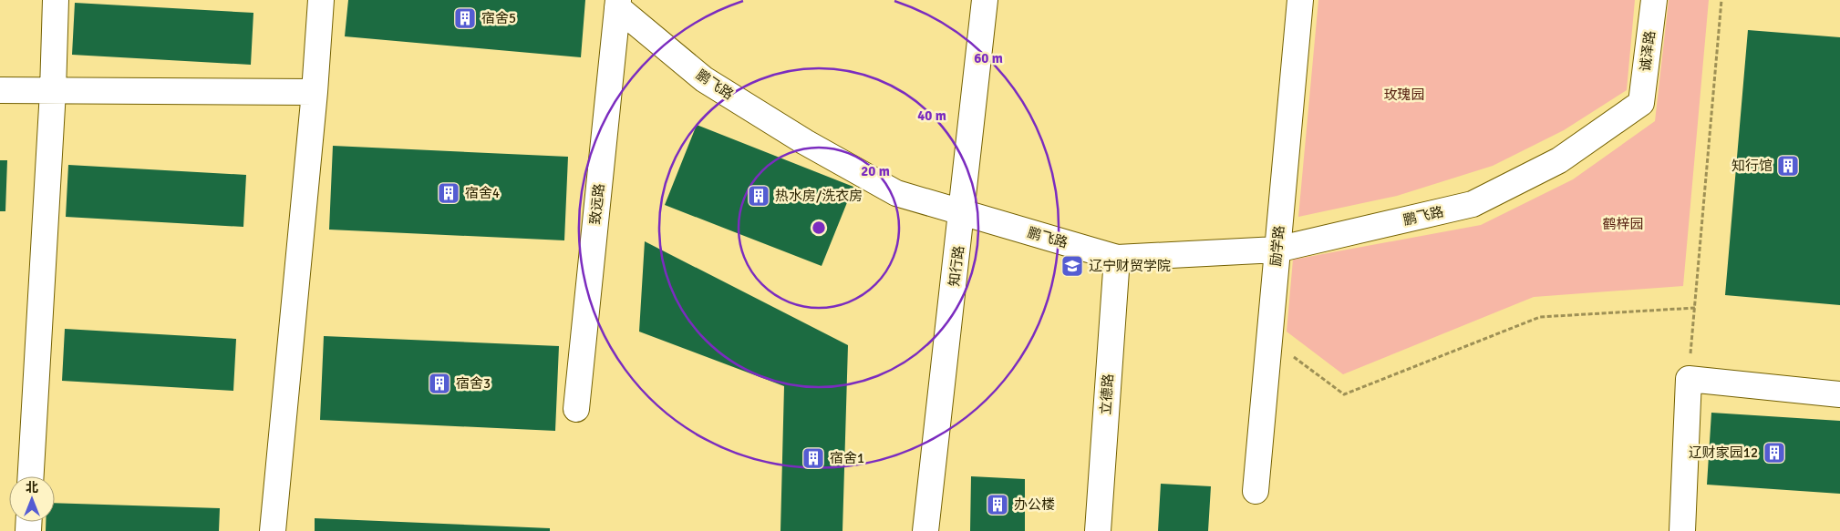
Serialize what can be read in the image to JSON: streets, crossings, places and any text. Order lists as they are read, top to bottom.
{
  "streets": {
    "street": [
      "诚泽路",
      "鹏飞路",
      "致远路",
      "励学路",
      "知行路",
      "立德路"
    ]
  },
  "crossings": [
    ["诚泽路", "鹏飞路"],
    ["鹏飞路", "致远路"],
    ["鹏飞路", "励学路"],
    ["鹏飞路", "知行路"],
    ["鹏飞路", "立德路"]
  ],
  "parks": ["玫瑰园", "鹤梓园"],
  "places": {
    "building": [
      "宿舍5",
      "知行馆",
      "宿舍4",
      "热水房/洗衣房",
      "宿舍3",
      "辽财家园12",
      "宿舍1",
      "办公楼"
    ],
    "school or university": ["辽宁财贸学院"]
  },
  "north": "top",
  "rings": ["60 m", "40 m", "20 m"]
}
